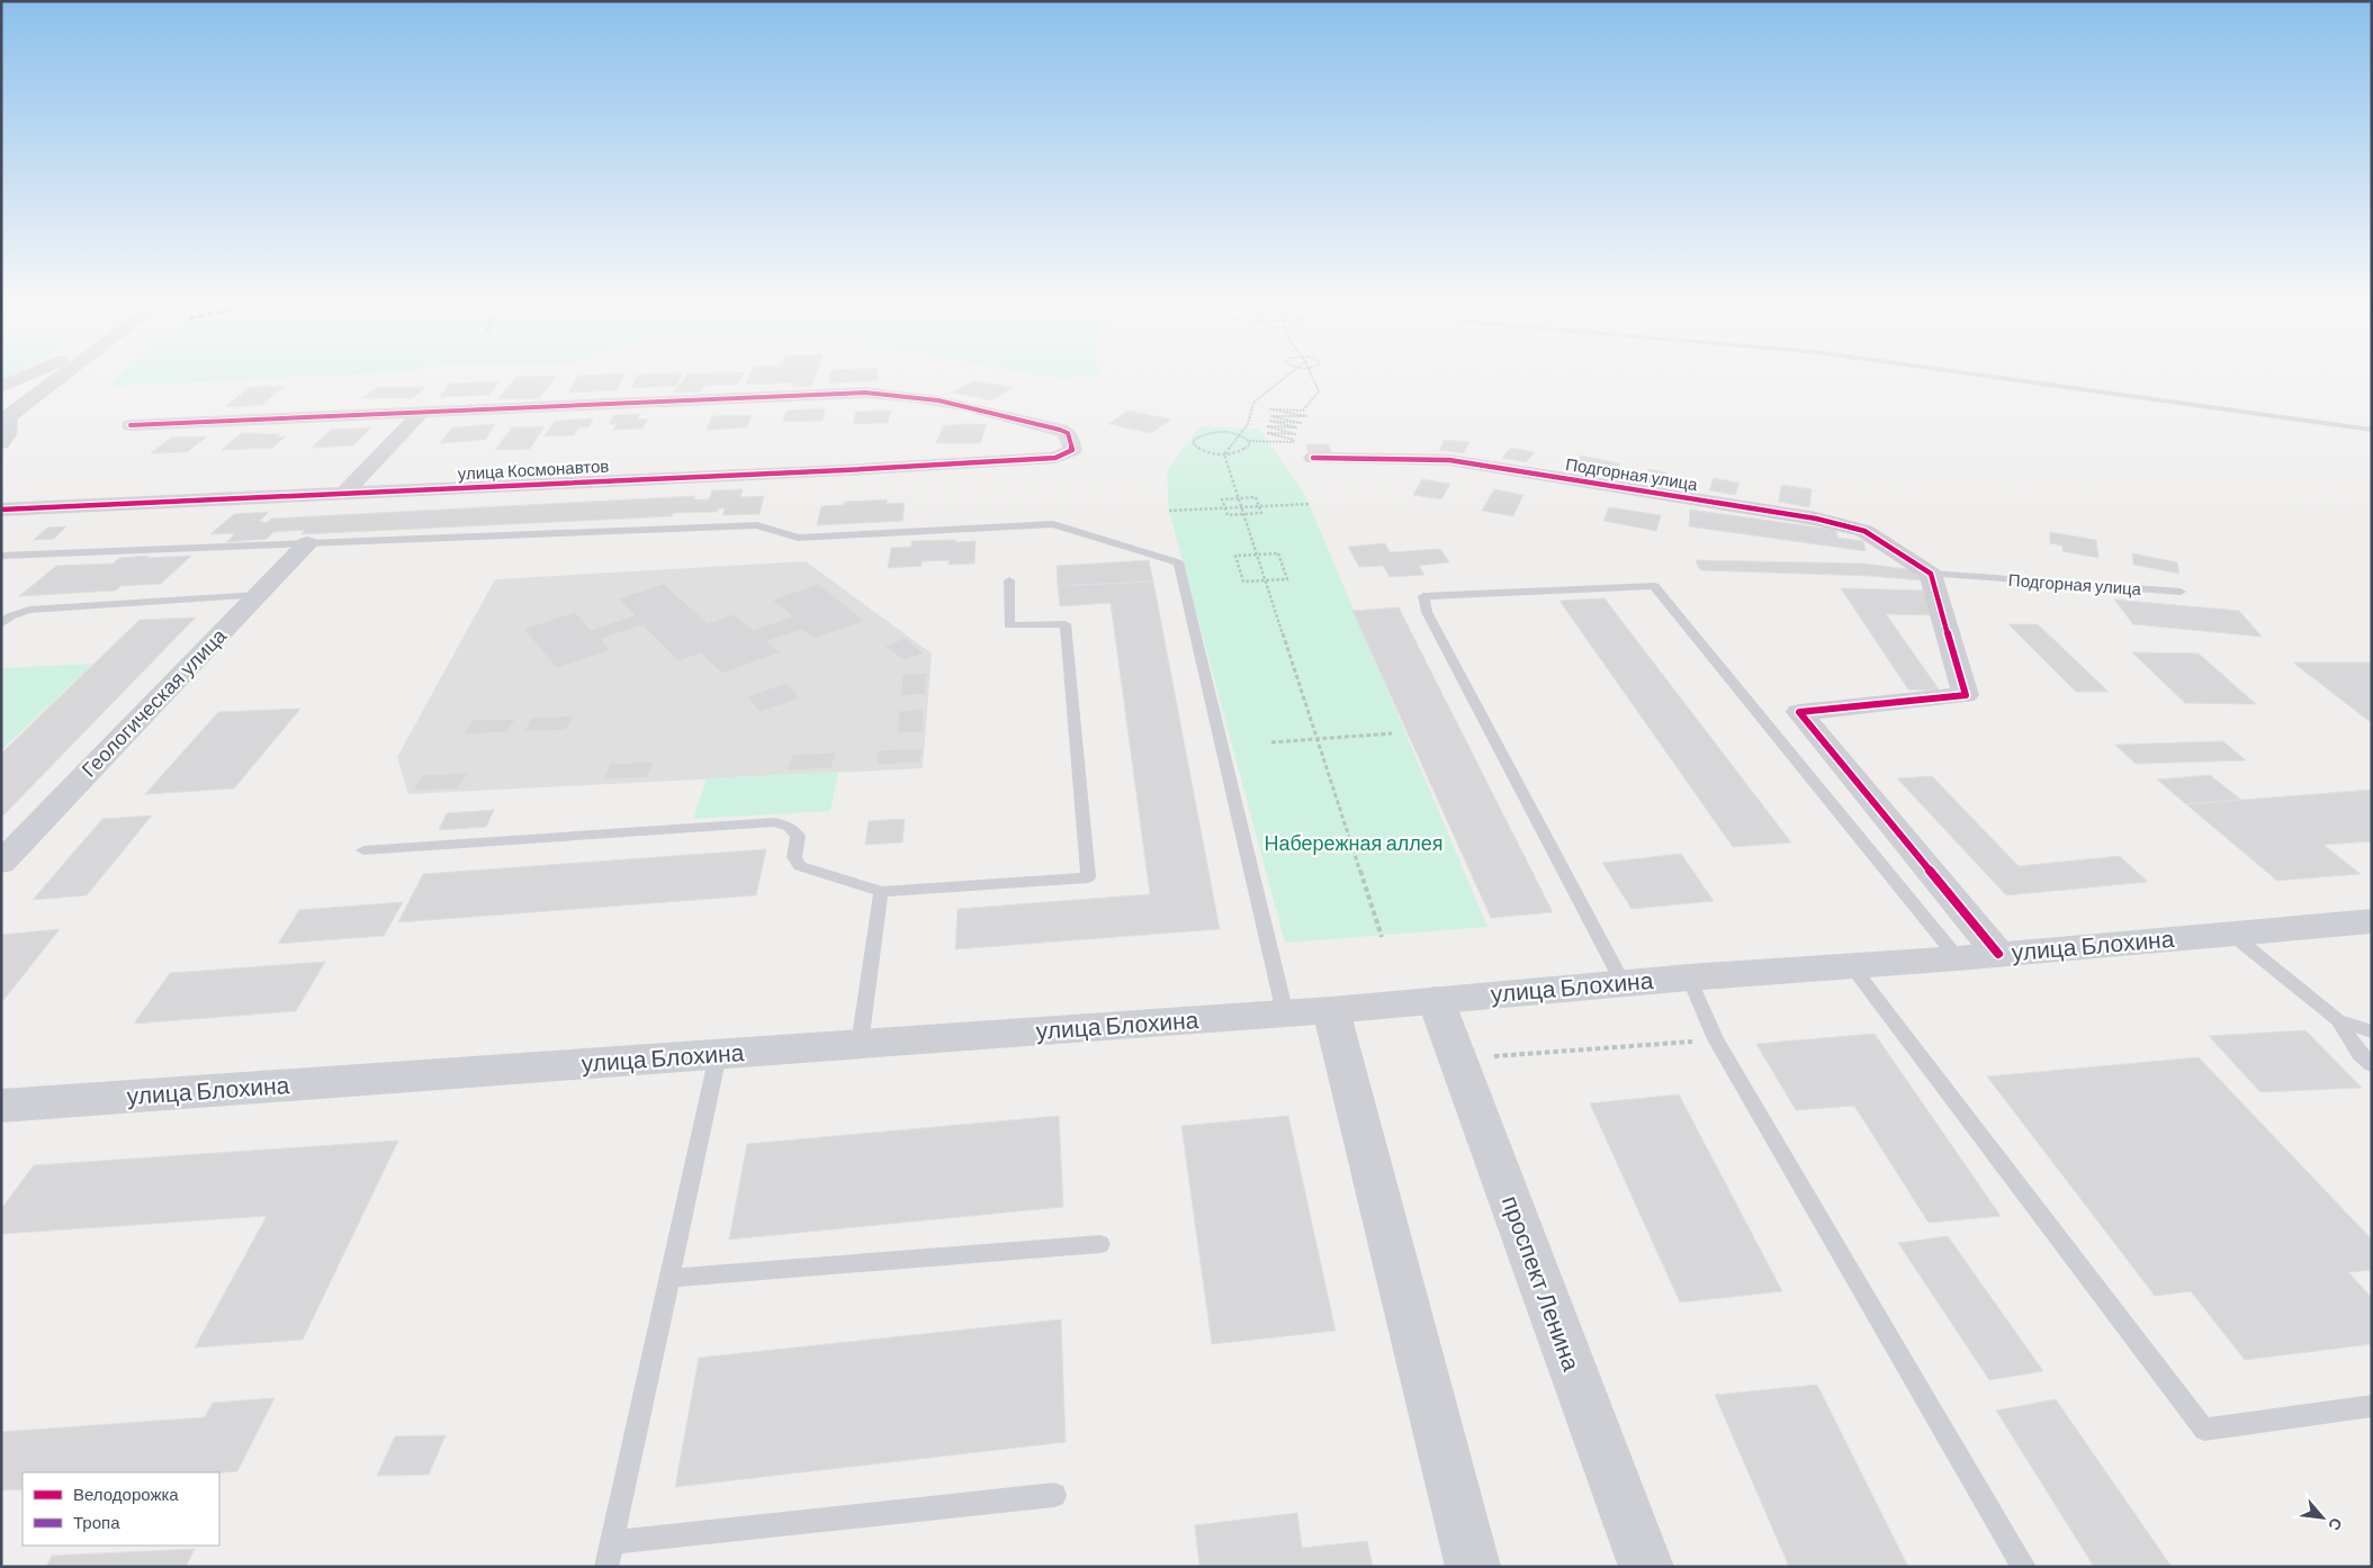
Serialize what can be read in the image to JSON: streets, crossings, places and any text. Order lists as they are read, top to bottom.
{
  "streets": {
    "main road": ["улица Блохина"],
    "street": [
      "улица Космонавтов",
      "Подгорная улица",
      "Геологическая улица",
      "проспект Ленина"
    ]
  },
  "crossings": [
    ["улица Блохина", "проспект Ленина"]
  ],
  "parks": ["Набережная аллея"],
  "legend": ["Велодорожка", "Тропа"],
  "north": "bottom right"
}
